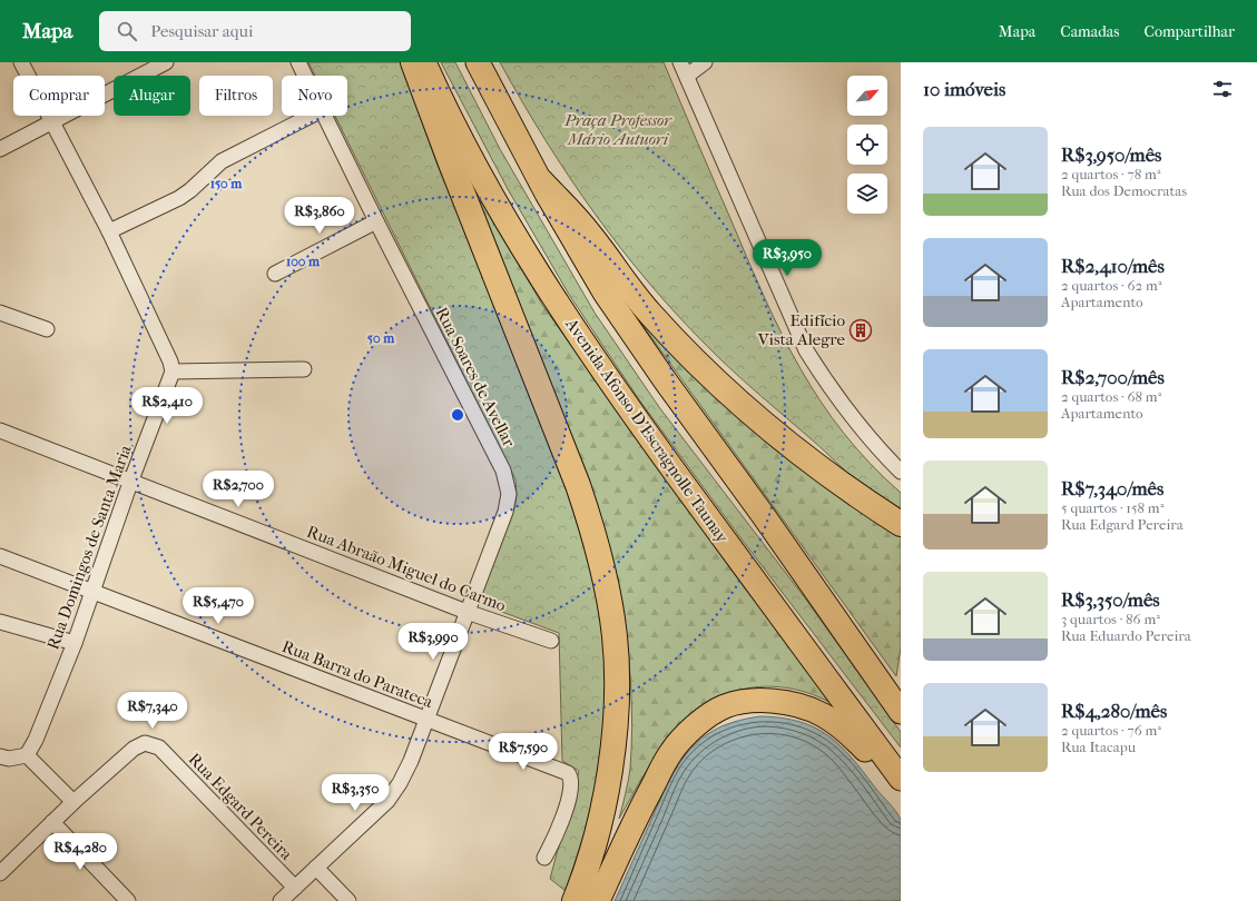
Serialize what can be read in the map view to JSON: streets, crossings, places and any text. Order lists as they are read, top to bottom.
{
  "streets": {
    "highway": ["Avenida Afonso D'Escragnolle Taunay"],
    "street": [
      "Rua Soares de Avellar",
      "Rua Domingos de Santa Maria",
      "Rua Abraão Miguel do Carmo",
      "Rua Barra do Parateca",
      "Rua Edgard Pereira"
    ]
  },
  "crossings": [
    ["Rua Soares de Avellar", "Rua Abraão Miguel do Carmo"],
    ["Rua Soares de Avellar", "Rua Barra do Parateca"],
    ["Rua Soares de Avellar", "Rua Edgard Pereira"],
    ["Rua Domingos de Santa Maria", "Rua Abraão Miguel do Carmo"],
    ["Rua Domingos de Santa Maria", "Rua Barra do Parateca"]
  ],
  "parks": ["Praça Professor Mário Autuori"],
  "places": {
    "building": ["Edifício Vista Alegre"]
  },
  "north": "top right",
  "page": {
    "header": "Mapa",
    "search": "Pesquisar aqui",
    "nav": ["Mapa", "Camadas", "Compartilhar"],
    "heading": "10 imóveis",
    "chip": [
      "Comprar",
      "Alugar",
      "Filtros",
      "Novo"
    ],
    "list": [
      {
        "name": "R$3,950/mês",
        "note": "2 quartos · 78 m² · Rua dos Democratas"
      },
      {
        "name": "R$2,410/mês",
        "note": "2 quartos · 62 m² · Apartamento"
      },
      {
        "name": "R$2,700/mês",
        "note": "2 quartos · 68 m² · Apartamento"
      },
      {
        "name": "R$7,340/mês",
        "note": "5 quartos · 158 m² · Rua Edgard Pereira"
      },
      {
        "name": "R$3,350/mês",
        "note": "3 quartos · 86 m² · Rua Eduardo Pereira"
      },
      {
        "name": "R$4,280/mês",
        "note": "2 quartos · 76 m² · Rua Itacapu"
      }
    ],
    "price": [
      "R$3,860",
      "R$3,950",
      "R$2,410",
      "R$2,700",
      "R$5,470",
      "R$3,990",
      "R$7,340",
      "R$7,590",
      "R$3,350",
      "R$4,280"
    ]
  },
  "rings": ["150 m", "100 m", "50 m"]
}
